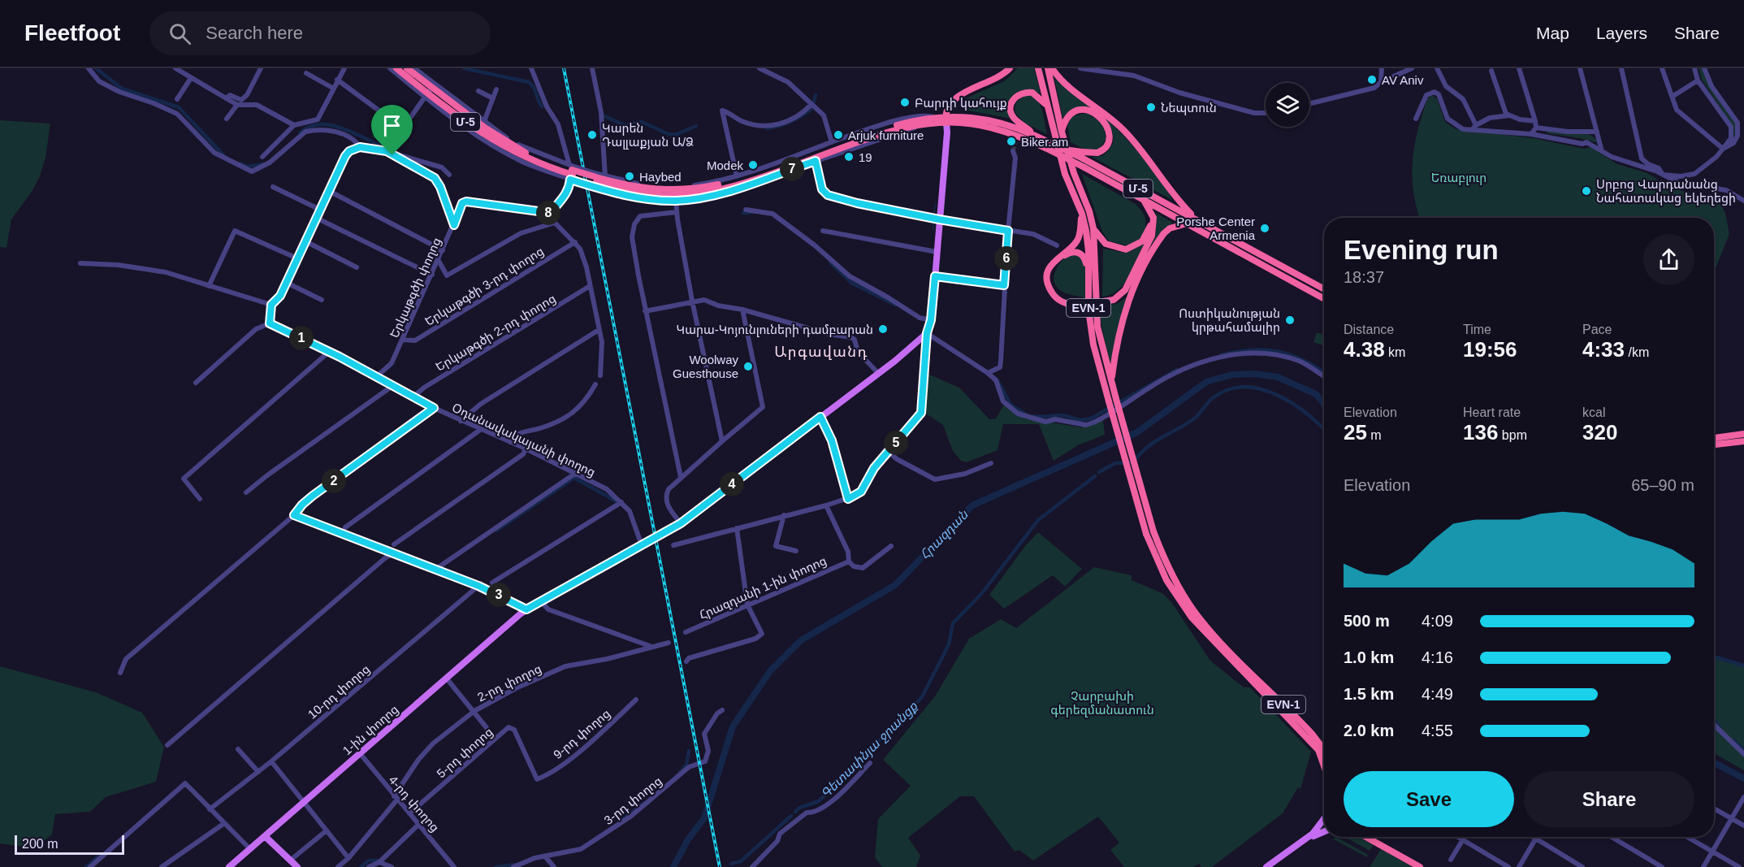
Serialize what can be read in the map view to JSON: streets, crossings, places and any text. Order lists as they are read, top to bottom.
{
  "streets": {
    "highway": ["Մ-5", "EVN-1"],
    "main road": ["1-ին փողոց"],
    "street": [
      "Երկաթգծի 3-րդ փողոց",
      "Երկաթգծի փողոց",
      "Երկաթգծի 2-րդ փողոց",
      "Օդանավակայանի փողոց",
      "Հրազդանի 1-ին փողոց",
      "2-րդ փողոց",
      "10-րդ փողոց",
      "9-րդ փողոց",
      "5-րդ փողոց",
      "3-րդ փողոց",
      "4-րդ փողոց"
    ]
  },
  "crossings": [
    ["Երկաթգծի 3-րդ փողոց", "Երկաթգծի փողոց"],
    ["Երկաթգծի փողոց", "Օդանավակայանի փողոց"],
    ["Երկաթգծի 2-րդ փողոց", "Օդանավակայանի փողոց"],
    ["Օդանավակայանի փողոց", "1-ին փողոց"],
    ["2-րդ փողոց", "4-րդ փողոց"],
    ["1-ին փողոց", "4-րդ փողոց"],
    ["9-րդ փողոց", "5-րդ փողոց"],
    ["5-րդ փողոց", "4-րդ փողոց"]
  ],
  "districts": ["Արգավանդ"],
  "water": ["Հրազդան", "Գետափնյա ջրանցք"],
  "parks": ["Եռաբլուր", "Չարբախի գերեզմանատուն"],
  "places": [
    "AV Aniv",
    "Բարդի կահույք",
    "Նեպտուն",
    "Կարեն Դալլաքյան Ա/Ձ",
    "Arjuk furniture",
    "Biker.am",
    "19",
    "Modek",
    "Haybed",
    "Սրբոց Վարդանանց Նահատակաց եկեղեցի",
    "Porshe Center Armenia",
    "Ոստիկանության կրթահամալիր",
    "Կարա-Կոյունլուների դամբարան",
    "Woolway Guesthouse"
  ],
  "scale_bar": "200 m",
  "page": {
    "header": "Fleetfoot",
    "search": "Search here",
    "nav": ["Map", "Layers", "Share"],
    "pins": [
      "7",
      "8",
      "6",
      "1",
      "5",
      "2",
      "4",
      "3"
    ],
    "heading": ["Evening run", "18:37"],
    "stats": [
      ["Distance", "4.38 km"],
      ["Time", "19:56"],
      ["Pace", "4:33 /km"],
      ["Elevation", "25 m"],
      ["Heart rate", "136 bpm"],
      ["kcal", "320"]
    ],
    "chart": ["Elevation", "65–90 m"],
    "list": [
      {
        "name": "500 m",
        "note": "4:09"
      },
      {
        "name": "1.0 km",
        "note": "4:16"
      },
      {
        "name": "1.5 km",
        "note": "4:49"
      },
      {
        "name": "2.0 km",
        "note": "4:55"
      }
    ],
    "buttons": ["Save", "Share"],
    "scale": "200 m"
  }
}
